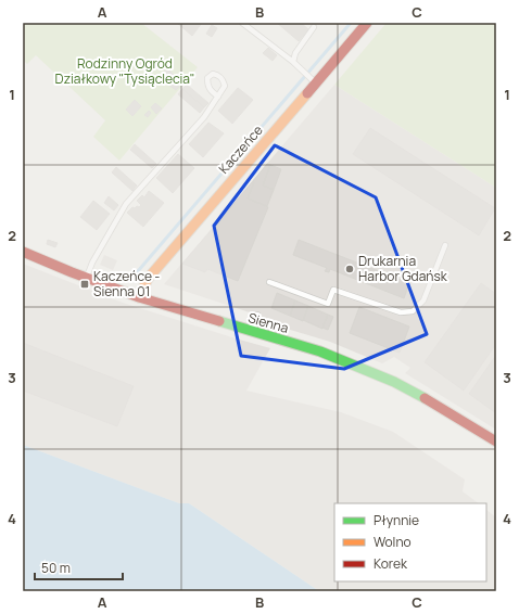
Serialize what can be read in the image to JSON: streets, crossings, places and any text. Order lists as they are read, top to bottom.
{
  "streets": {
    "street": ["Kaczeńce", "Sienna"]
  },
  "crossings": [
    ["Kaczeńce", "Sienna"]
  ],
  "parks": ["Rodzinny Ogród Działkowy \"Tysiąclecia\""],
  "places": {
    "other": ["Drukarnia Harbor Gdańsk"],
    "transit": ["Kaczeńce - Sienna 01"]
  },
  "legend": ["Płynnie", "Wolno", "Korek"],
  "scale_bar": "50 m",
  "grid": {
    "columns": ["A", "B", "C"],
    "rows": [
      "1",
      "2",
      "3",
      "4"
    ]
  }
}
